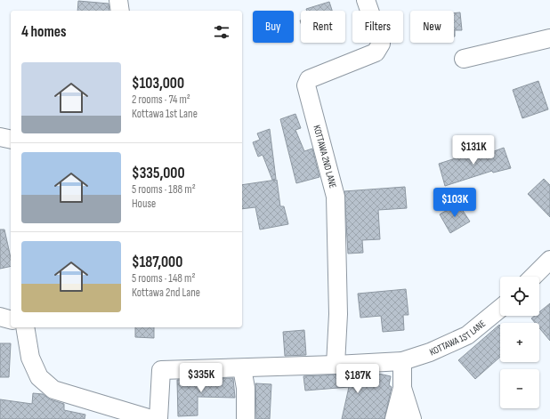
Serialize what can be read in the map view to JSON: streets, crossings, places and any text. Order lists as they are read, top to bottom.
{
  "streets": {
    "street": ["KOTTAWA 2ND LANE", "KOTTAWA 1ST LANE"]
  },
  "crossings": [
    ["KOTTAWA 2ND LANE", "KOTTAWA 1ST LANE"]
  ],
  "page": {
    "chip": [
      "Buy",
      "Rent",
      "Filters",
      "New"
    ],
    "heading": "4 homes",
    "list": [
      {
        "name": "$103,000",
        "note": "2 rooms · 74 m² · Kottawa 1st Lane"
      },
      {
        "name": "$335,000",
        "note": "5 rooms · 188 m² · House"
      },
      {
        "name": "$187,000",
        "note": "5 rooms · 148 m² · Kottawa 2nd Lane"
      }
    ],
    "price": [
      "$131K",
      "$103K",
      "$335K",
      "$187K"
    ],
    "map_buttons": ["+", "−"]
  }
}
